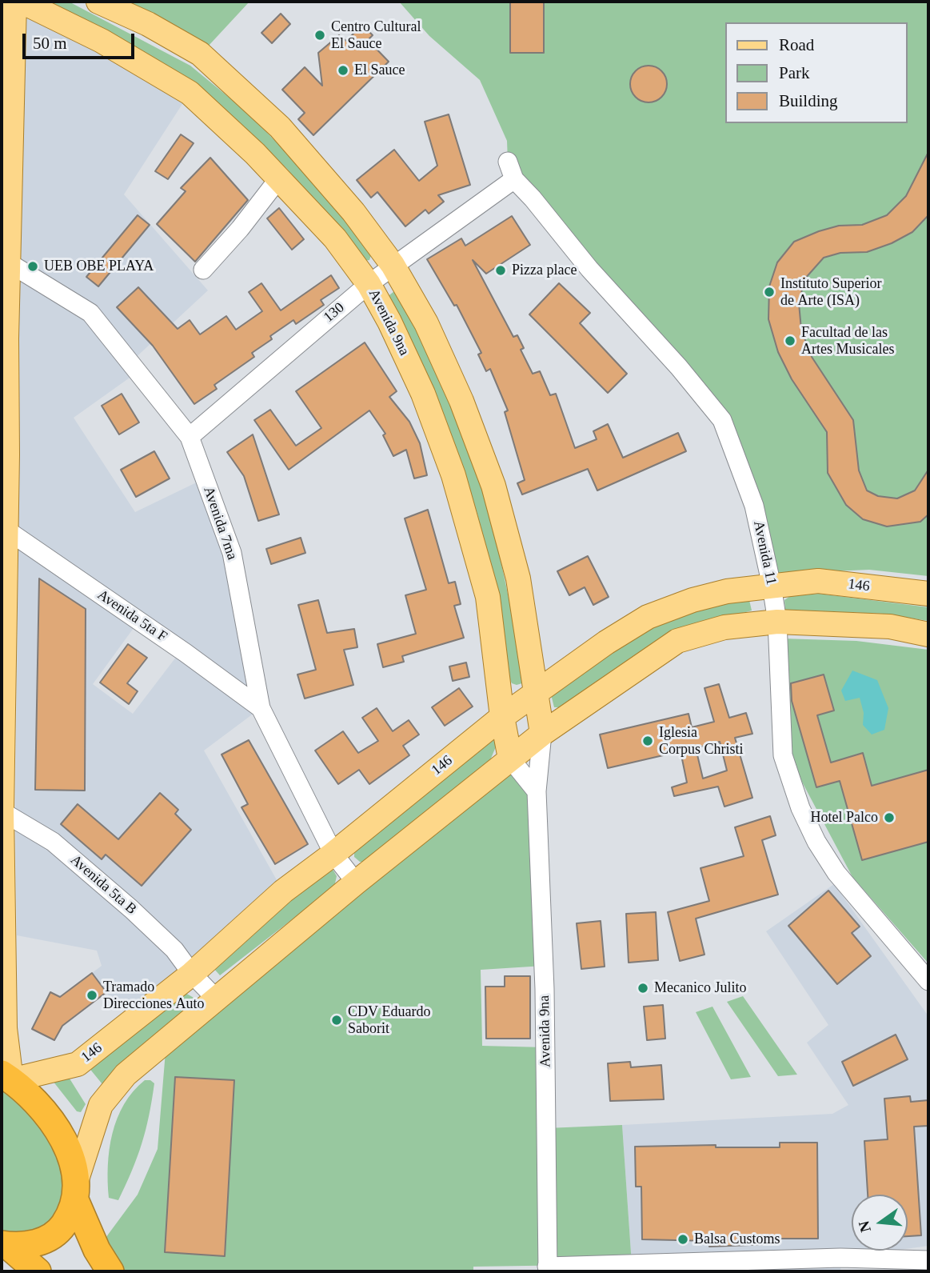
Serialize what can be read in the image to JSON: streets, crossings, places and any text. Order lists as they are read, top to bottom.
{
  "streets": {
    "main road": ["Avenida 9na", "146"],
    "street": [
      "130",
      "Avenida 7ma",
      "Avenida 11",
      "Avenida 5ta F",
      "Avenida 5ta B"
    ]
  },
  "crossings": [
    ["130", "Avenida 9na"],
    ["130", "Avenida 7ma"],
    ["130", "Avenida 11"],
    ["Avenida 9na", "146"],
    ["Avenida 7ma", "146"],
    ["Avenida 7ma", "Avenida 5ta F"],
    ["Avenida 11", "146"],
    ["146", "Avenida 5ta B"]
  ],
  "places": [
    "Centro Cultural El Sauce",
    "El Sauce",
    "UEB OBE PLAYA",
    "Pizza place",
    "Instituto Superior de Arte (ISA)",
    "Facultad de las Artes Musicales",
    "Iglesia Corpus Christi",
    "Hotel Palco",
    "Mecanico Julito",
    "Tramado Direcciones Auto",
    "CDV Eduardo Saborit",
    "Balsa Customs"
  ],
  "legend": ["Road", "Park", "Building"],
  "scale_bar": "50 m",
  "north": "left"
}
